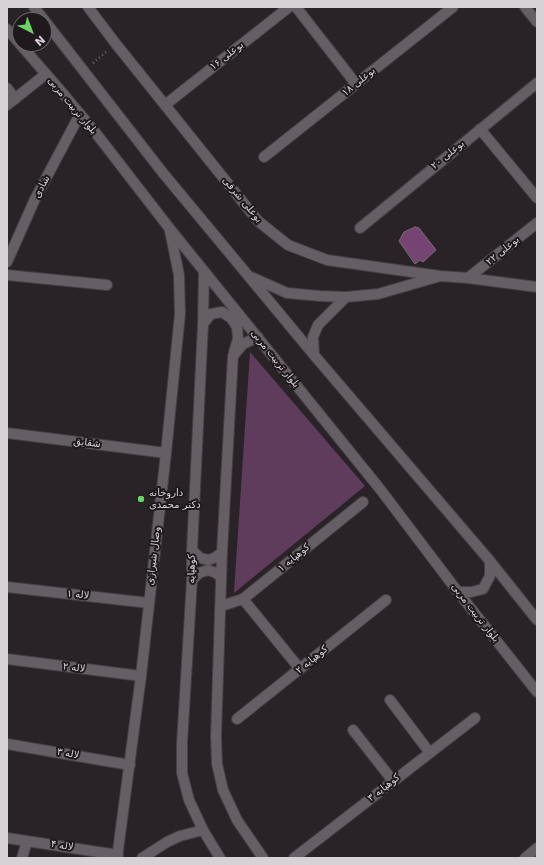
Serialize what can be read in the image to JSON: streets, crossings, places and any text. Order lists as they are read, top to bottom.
{
  "streets": {
    "street": [
      "بوعلی ۱۶",
      "بوعلی ۱۸",
      "بلوار تربیت مربی",
      "بوعلی ۲۰",
      "شادی",
      "بوعلی شرقی",
      "بوعلی ۲۲",
      "شقایق",
      "وصال شیرازی",
      "کوهپایه ۱",
      "کوهپایه",
      "لاله ۱",
      "کوهپایه ۲",
      "لاله ۲",
      "لاله ۳",
      "کوهپایه ۳",
      "لاله ۴"
    ]
  },
  "crossings": [
    ["بوعلی ۱۶", "بوعلی شرقی"],
    ["بلوار تربیت مربی", "شادی"],
    ["بلوار تربیت مربی", "وصال شیرازی"],
    ["بلوار تربیت مربی", "کوهپایه"],
    ["بوعلی شرقی", "بوعلی ۲۲"],
    ["شقایق", "وصال شیرازی"],
    ["وصال شیرازی", "لاله ۱"],
    ["وصال شیرازی", "لاله ۲"],
    ["وصال شیرازی", "لاله ۳"],
    ["وصال شیرازی", "لاله ۴"]
  ],
  "places": ["داروخانه دکتر محمدی"],
  "north": "bottom right"
}
